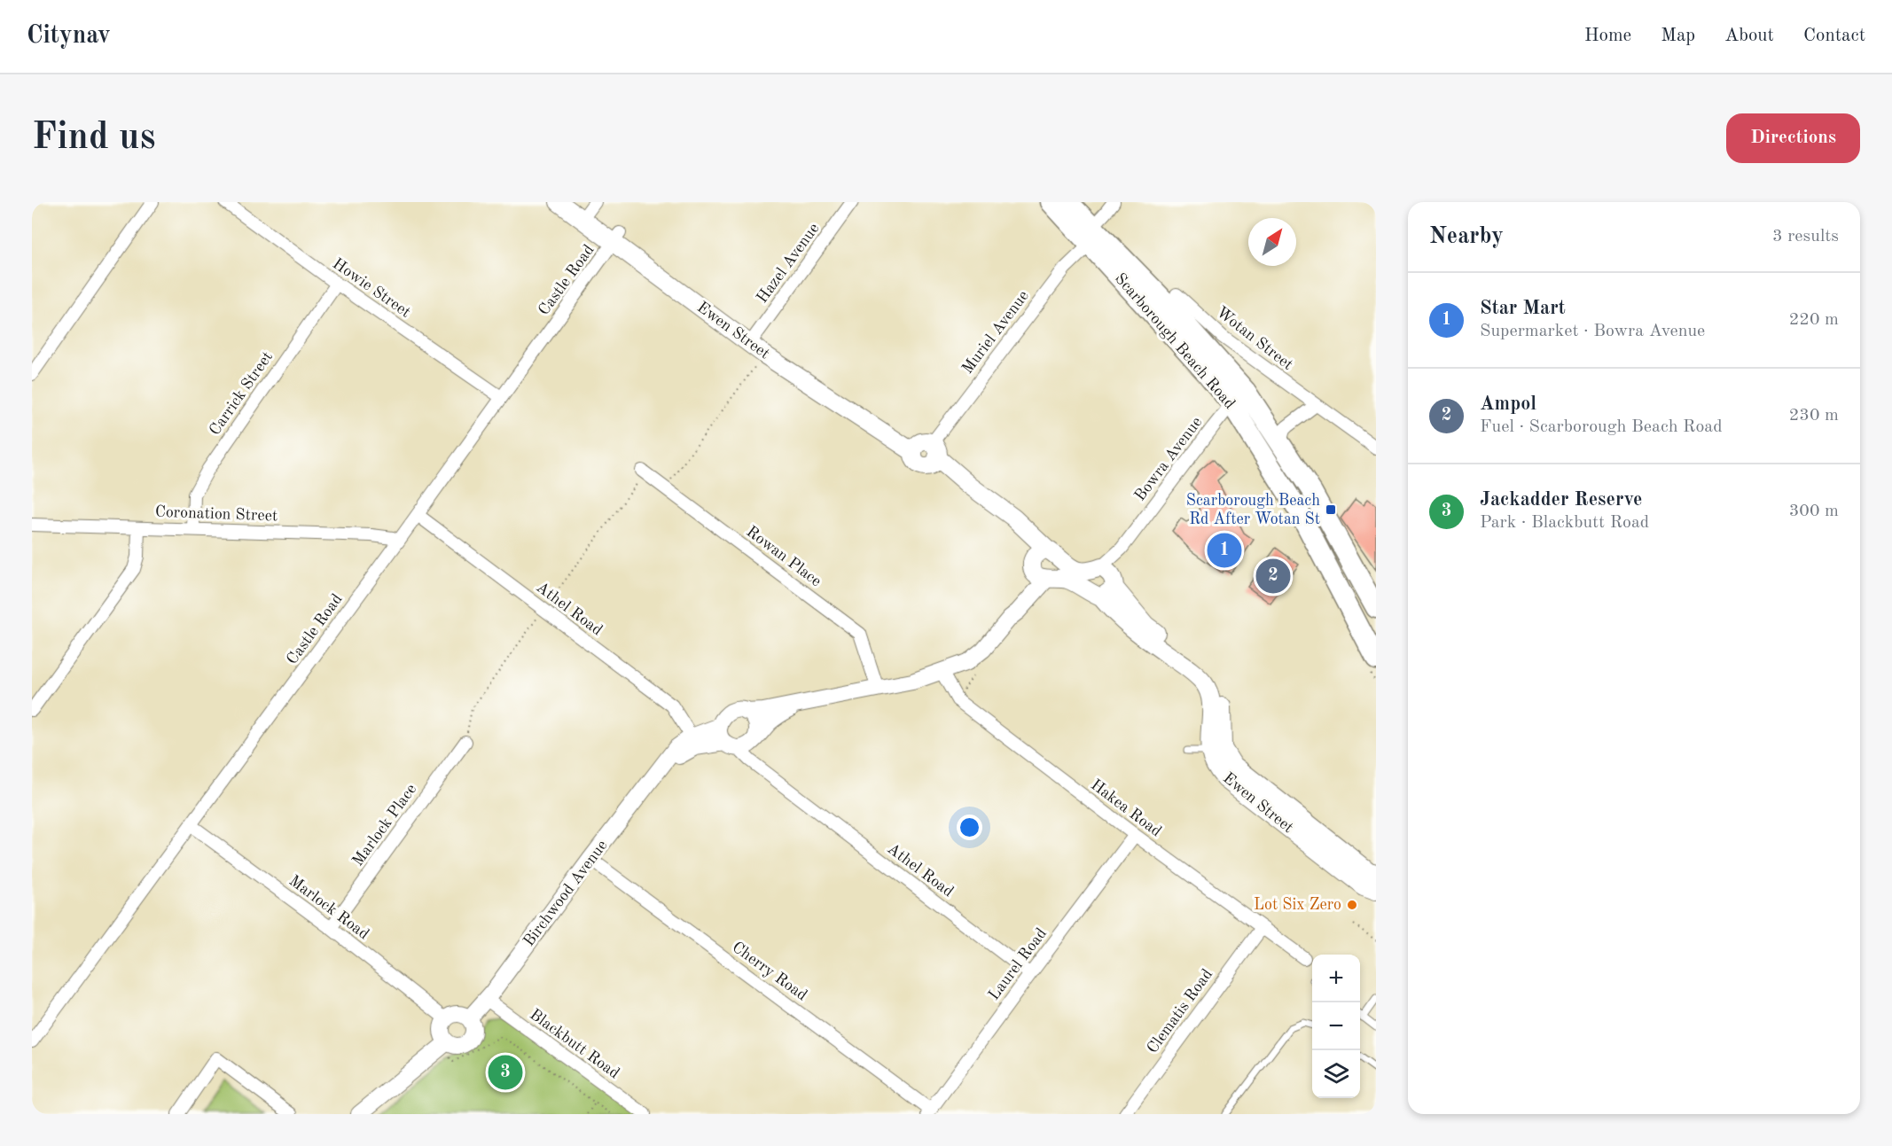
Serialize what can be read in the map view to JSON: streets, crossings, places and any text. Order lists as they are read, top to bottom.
{
  "streets": {
    "main road": ["Ewen Street", "Scarborough Beach Road"],
    "street": [
      "Hazel Avenue",
      "Castle Road",
      "Howie Street",
      "Muriel Avenue",
      "Wotan Street",
      "Carrick Street",
      "Bowra Avenue",
      "Coronation Street",
      "Rowan Place",
      "Athel Road",
      "Hakea Road",
      "Marlock Place",
      "Birchwood Avenue",
      "Marlock Road",
      "Laurel Road",
      "Cherry Road",
      "Clematis Road",
      "Blackbutt Road"
    ]
  },
  "crossings": [
    ["Hazel Avenue", "Ewen Street"],
    ["Castle Road", "Howie Street"],
    ["Castle Road", "Ewen Street"],
    ["Castle Road", "Coronation Street"],
    ["Castle Road", "Athel Road"],
    ["Castle Road", "Marlock Road"],
    ["Howie Street", "Carrick Street"],
    ["Ewen Street", "Muriel Avenue"],
    ["Ewen Street", "Bowra Avenue"],
    ["Ewen Street", "Birchwood Avenue"],
    ["Muriel Avenue", "Scarborough Beach Road"],
    ["Scarborough Beach Road", "Bowra Avenue"],
    ["Carrick Street", "Coronation Street"],
    ["Rowan Place", "Birchwood Avenue"],
    ["Athel Road", "Birchwood Avenue"],
    ["Athel Road", "Laurel Road"],
    ["Hakea Road", "Birchwood Avenue"],
    ["Hakea Road", "Laurel Road"],
    ["Hakea Road", "Clematis Road"],
    ["Marlock Place", "Marlock Road"],
    ["Birchwood Avenue", "Marlock Road"],
    ["Birchwood Avenue", "Cherry Road"],
    ["Birchwood Avenue", "Blackbutt Road"],
    ["Laurel Road", "Cherry Road"]
  ],
  "places": {
    "transit": ["Scarborough Beach Rd After Wotan St"],
    "other": ["Lot Six Zero"]
  },
  "north": "top right",
  "page": {
    "header": "Citynav",
    "nav": [
      "Home",
      "Map",
      "About",
      "Contact"
    ],
    "buttons": "Directions",
    "title": "Find us",
    "heading": ["Nearby", "3 results"],
    "list": [
      {
        "mark": "1",
        "name": "Star Mart",
        "note": "Supermarket · Bowra Avenue",
        "value": "220 m"
      },
      {
        "mark": "2",
        "name": "Ampol",
        "note": "Fuel · Scarborough Beach Road",
        "value": "230 m"
      },
      {
        "mark": "3",
        "name": "Jackadder Reserve",
        "note": "Park · Blackbutt Road",
        "value": "300 m"
      }
    ],
    "pins": ["1", "2", "3"],
    "map_buttons": ["+", "−"]
  }
}
